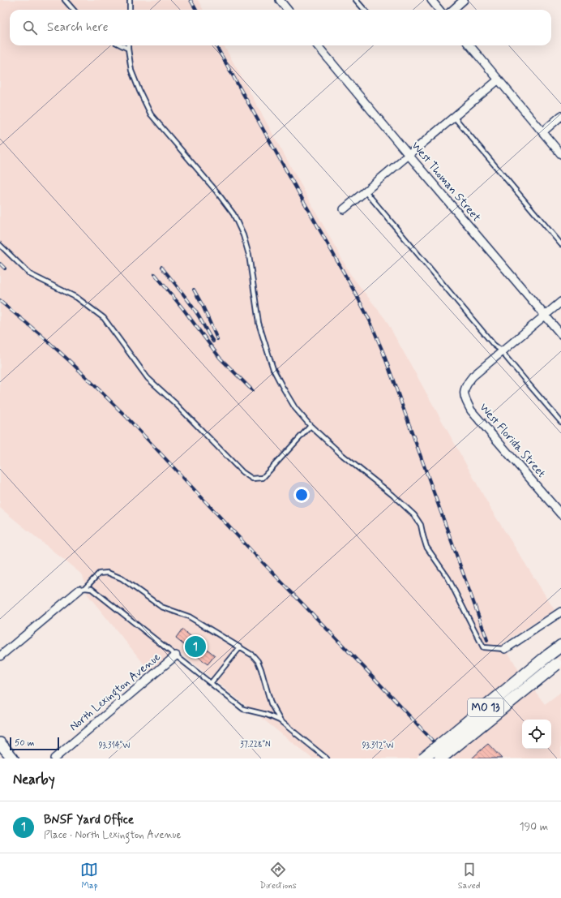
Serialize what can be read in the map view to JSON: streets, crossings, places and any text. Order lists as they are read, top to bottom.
{
  "streets": {
    "main road": ["MO 13"],
    "street": ["West Thoman Street", "West Florida Street", "North Lexington Avenue"]
  },
  "scale_bar": "50 m",
  "page": {
    "search": "Search here",
    "pins": "1",
    "scale": "50 m",
    "heading": "Nearby",
    "list": [
      {
        "mark": "1",
        "name": "BNSF Yard Office",
        "note": "Place · North Lexington Avenue",
        "value": "190 m"
      }
    ],
    "nav": ["Map", "Directions", "Saved"]
  },
  "coordinates": ["37.228°N", "93.314°W", "93.312°W"]
}
